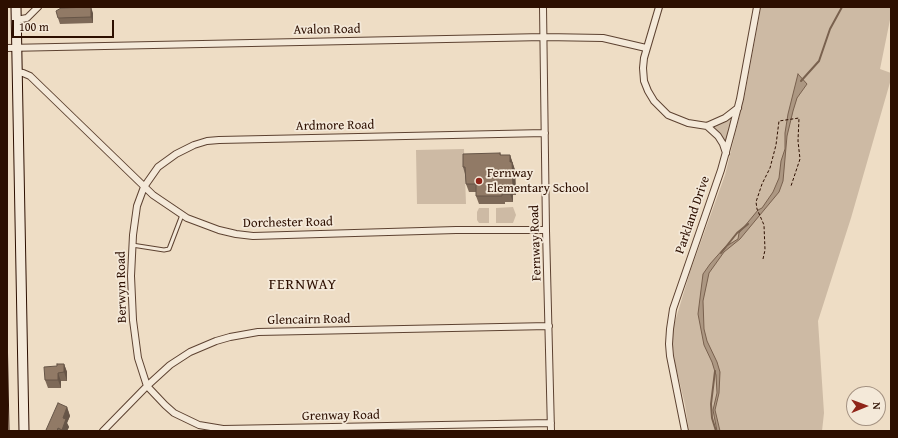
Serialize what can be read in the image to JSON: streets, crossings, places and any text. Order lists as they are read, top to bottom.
{
  "streets": {
    "street": [
      "Avalon Road",
      "Ardmore Road",
      "Parkland Drive",
      "Dorchester Road",
      "Fernway Road",
      "Berwyn Road",
      "Glencairn Road",
      "Grenway Road"
    ]
  },
  "crossings": [
    ["Avalon Road", "Fernway Road"],
    ["Ardmore Road", "Dorchester Road"],
    ["Ardmore Road", "Fernway Road"],
    ["Ardmore Road", "Berwyn Road"],
    ["Dorchester Road", "Fernway Road"],
    ["Dorchester Road", "Berwyn Road"],
    ["Fernway Road", "Glencairn Road"],
    ["Fernway Road", "Grenway Road"],
    ["Berwyn Road", "Glencairn Road"],
    ["Berwyn Road", "Grenway Road"],
    ["Glencairn Road", "Grenway Road"]
  ],
  "districts": ["FERNWAY"],
  "places": ["Fernway Elementary School"],
  "scale_bar": "100 m",
  "north": "right"
}
